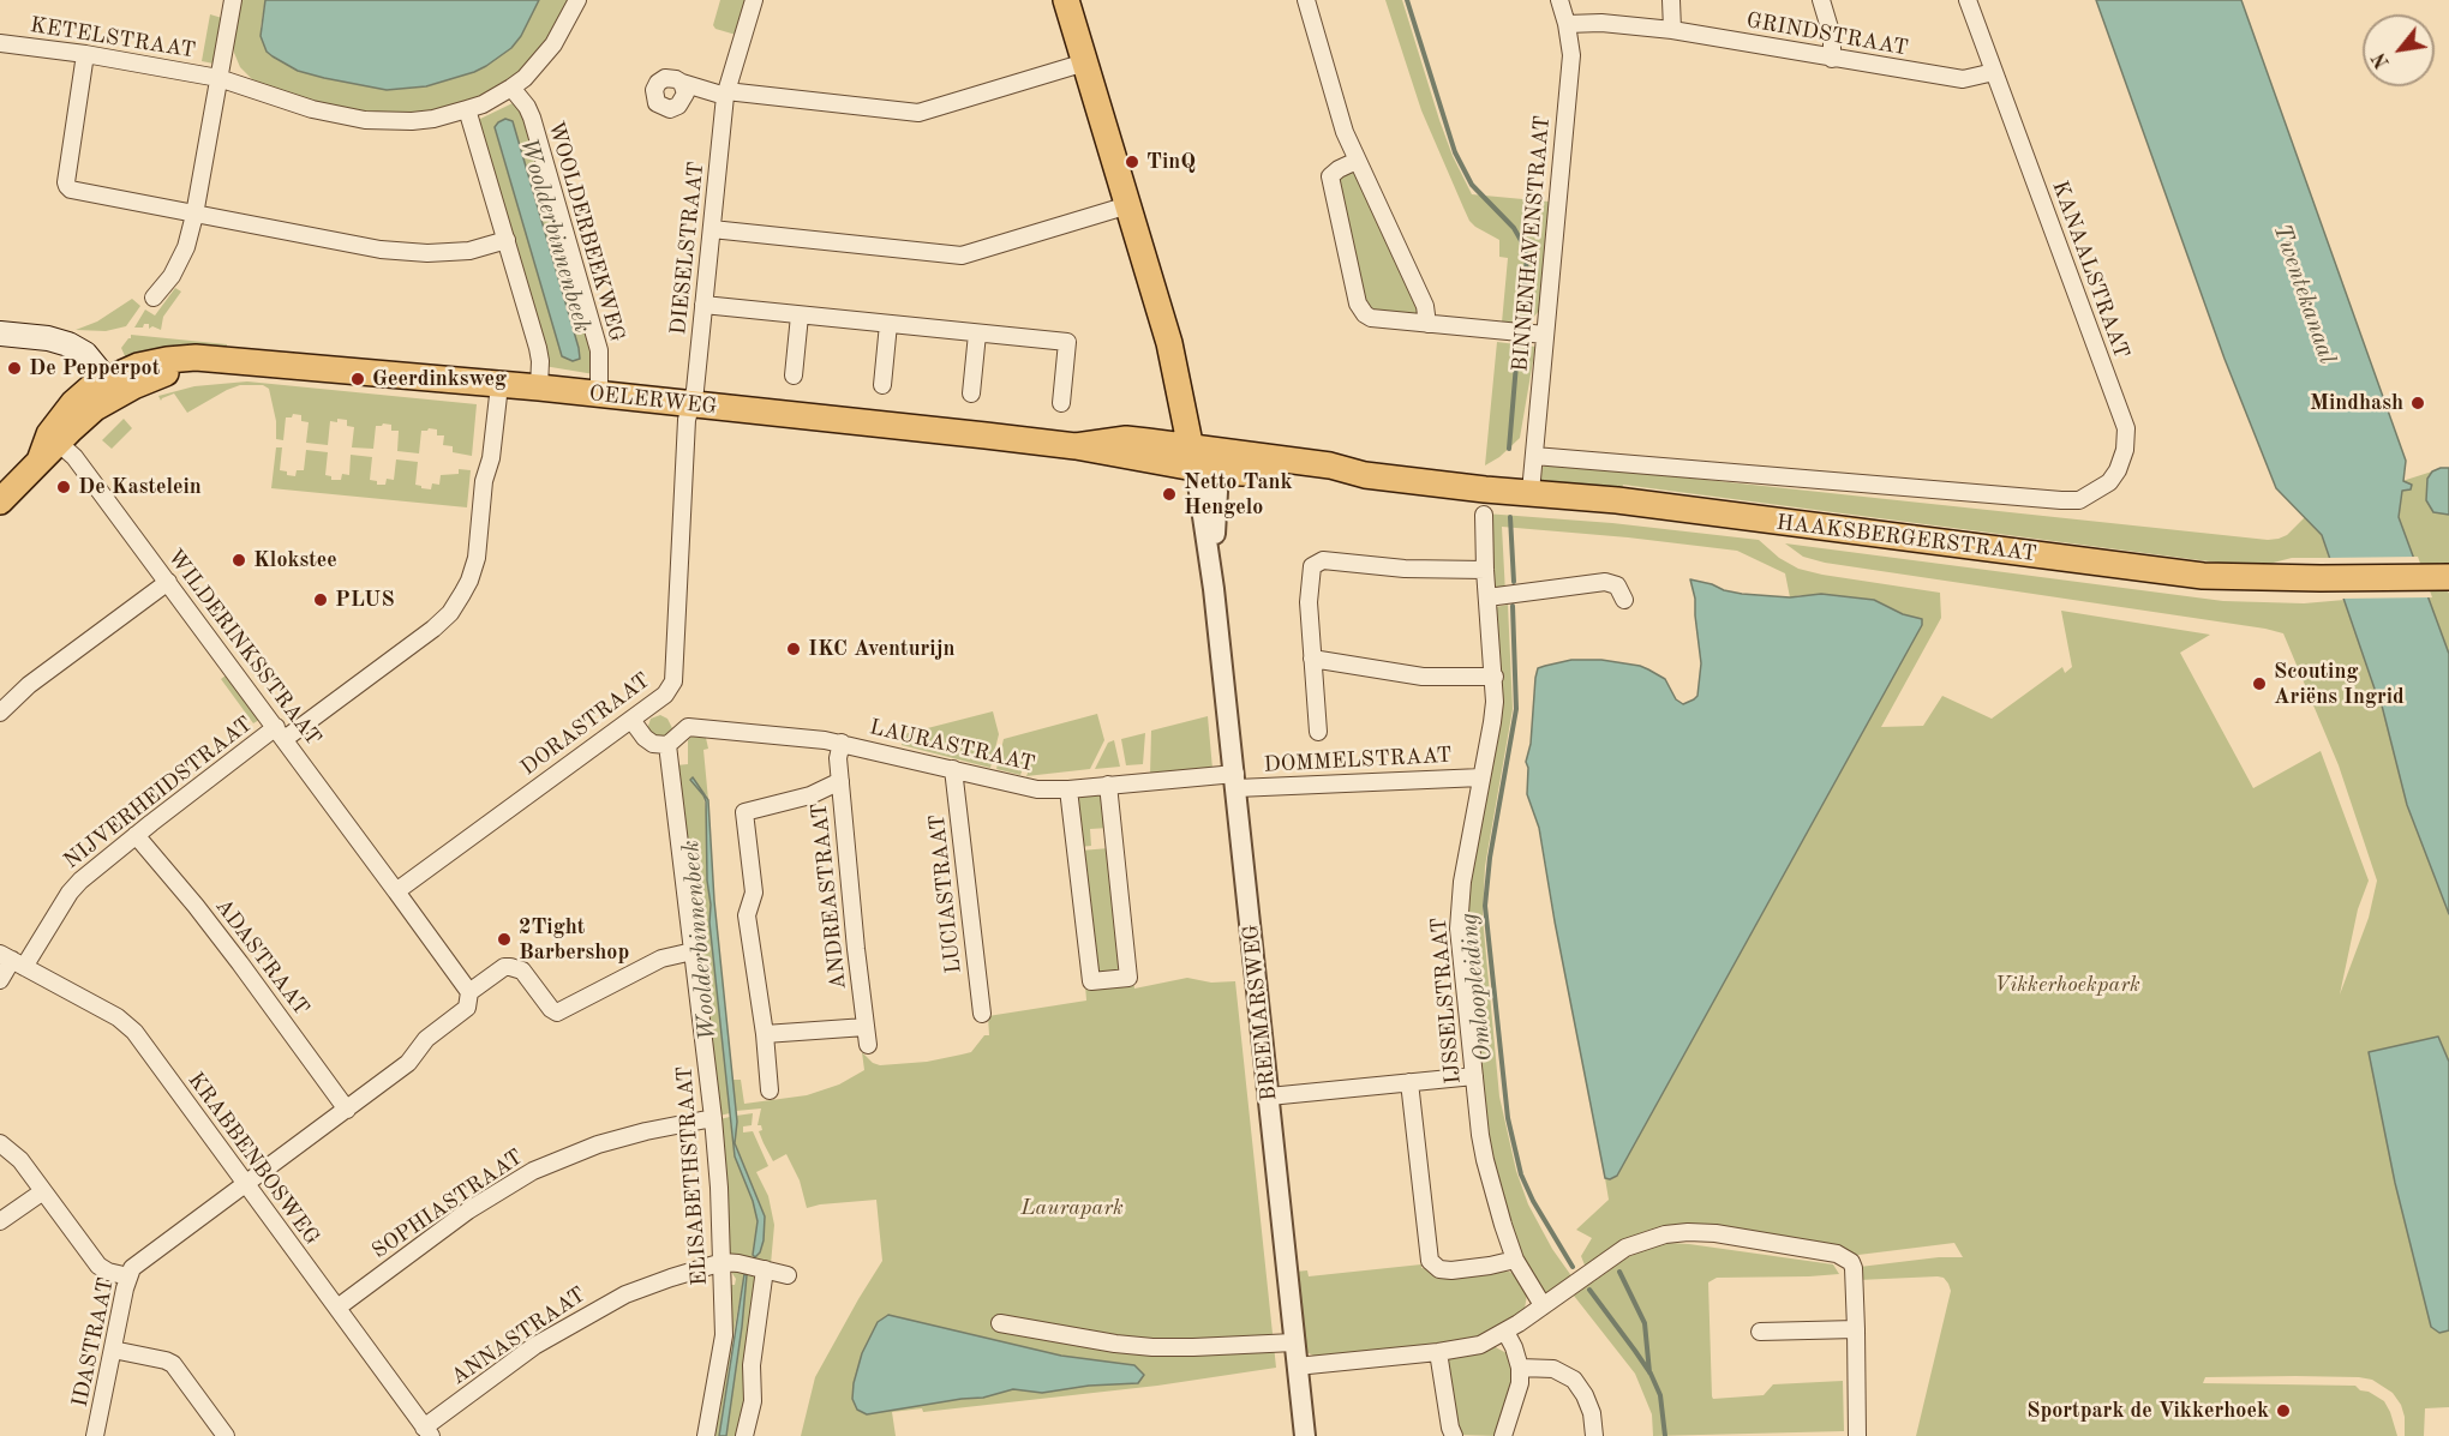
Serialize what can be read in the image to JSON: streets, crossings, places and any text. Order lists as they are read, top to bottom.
{
  "streets": {
    "main road": ["OELERWEG", "HAAKSBERGERSTRAAT", "BREEMARSWEG"],
    "street": [
      "GRINDSTRAAT",
      "KETELSTRAAT",
      "WOOLDERBEEKWEG",
      "BINNENHAVENSTRAAT",
      "DIESELSTRAAT",
      "KANAALSTRAAT",
      "WILDERINKSSTRAAT",
      "DORASTRAAT",
      "LAURASTRAAT",
      "DOMMELSTRAAT",
      "NIJVERHEIDSTRAAT",
      "LUCIASTRAAT",
      "ANDREASTRAAT",
      "ADASTRAAT",
      "IJSSELSTRAAT",
      "KRABBENBOSWEG",
      "ELISABETHSTRAAT",
      "SOPHIASTRAAT",
      "ANNASTRAAT",
      "IDASTRAAT"
    ]
  },
  "crossings": [
    ["GRINDSTRAAT", "BINNENHAVENSTRAAT"],
    ["GRINDSTRAAT", "KANAALSTRAAT"],
    ["KETELSTRAAT", "WOOLDERBEEKWEG"],
    ["WOOLDERBEEKWEG", "OELERWEG"],
    ["BINNENHAVENSTRAAT", "KANAALSTRAAT"],
    ["BINNENHAVENSTRAAT", "HAAKSBERGERSTRAAT"],
    ["DIESELSTRAAT", "OELERWEG"],
    ["DIESELSTRAAT", "DORASTRAAT"],
    ["OELERWEG", "HAAKSBERGERSTRAAT"],
    ["OELERWEG", "DORASTRAAT"],
    ["OELERWEG", "NIJVERHEIDSTRAAT"],
    ["OELERWEG", "BREEMARSWEG"],
    ["HAAKSBERGERSTRAAT", "BREEMARSWEG"],
    ["WILDERINKSSTRAAT", "DORASTRAAT"],
    ["WILDERINKSSTRAAT", "NIJVERHEIDSTRAAT"],
    ["WILDERINKSSTRAAT", "IDASTRAAT"],
    ["LAURASTRAAT", "DOMMELSTRAAT"],
    ["LAURASTRAAT", "LUCIASTRAAT"],
    ["LAURASTRAAT", "ANDREASTRAAT"],
    ["LAURASTRAAT", "BREEMARSWEG"],
    ["LAURASTRAAT", "ELISABETHSTRAAT"],
    ["DOMMELSTRAAT", "IJSSELSTRAAT"],
    ["DOMMELSTRAAT", "BREEMARSWEG"],
    ["NIJVERHEIDSTRAAT", "ADASTRAAT"],
    ["NIJVERHEIDSTRAAT", "KRABBENBOSWEG"],
    ["ADASTRAAT", "IDASTRAAT"],
    ["KRABBENBOSWEG", "SOPHIASTRAAT"],
    ["KRABBENBOSWEG", "ANNASTRAAT"],
    ["KRABBENBOSWEG", "IDASTRAAT"],
    ["ELISABETHSTRAAT", "SOPHIASTRAAT"],
    ["ELISABETHSTRAAT", "ANNASTRAAT"],
    ["ELISABETHSTRAAT", "IDASTRAAT"]
  ],
  "water": ["Woolderbinnenbeek", "Twentekanaal", "Omloopleiding"],
  "parks": ["Vikkerhoekpark", "Laurapark"],
  "places": [
    "TinQ",
    "De Pepperpot",
    "Geerdinksweg",
    "Mindhash",
    "De Kastelein",
    "Netto Tank Hengelo",
    "Klokstee",
    "PLUS",
    "IKC Aventurijn",
    "Scouting Ariëns Ingrid",
    "2Tight Barbershop",
    "Sportpark de Vikkerhoek"
  ],
  "north": "bottom left"
}
